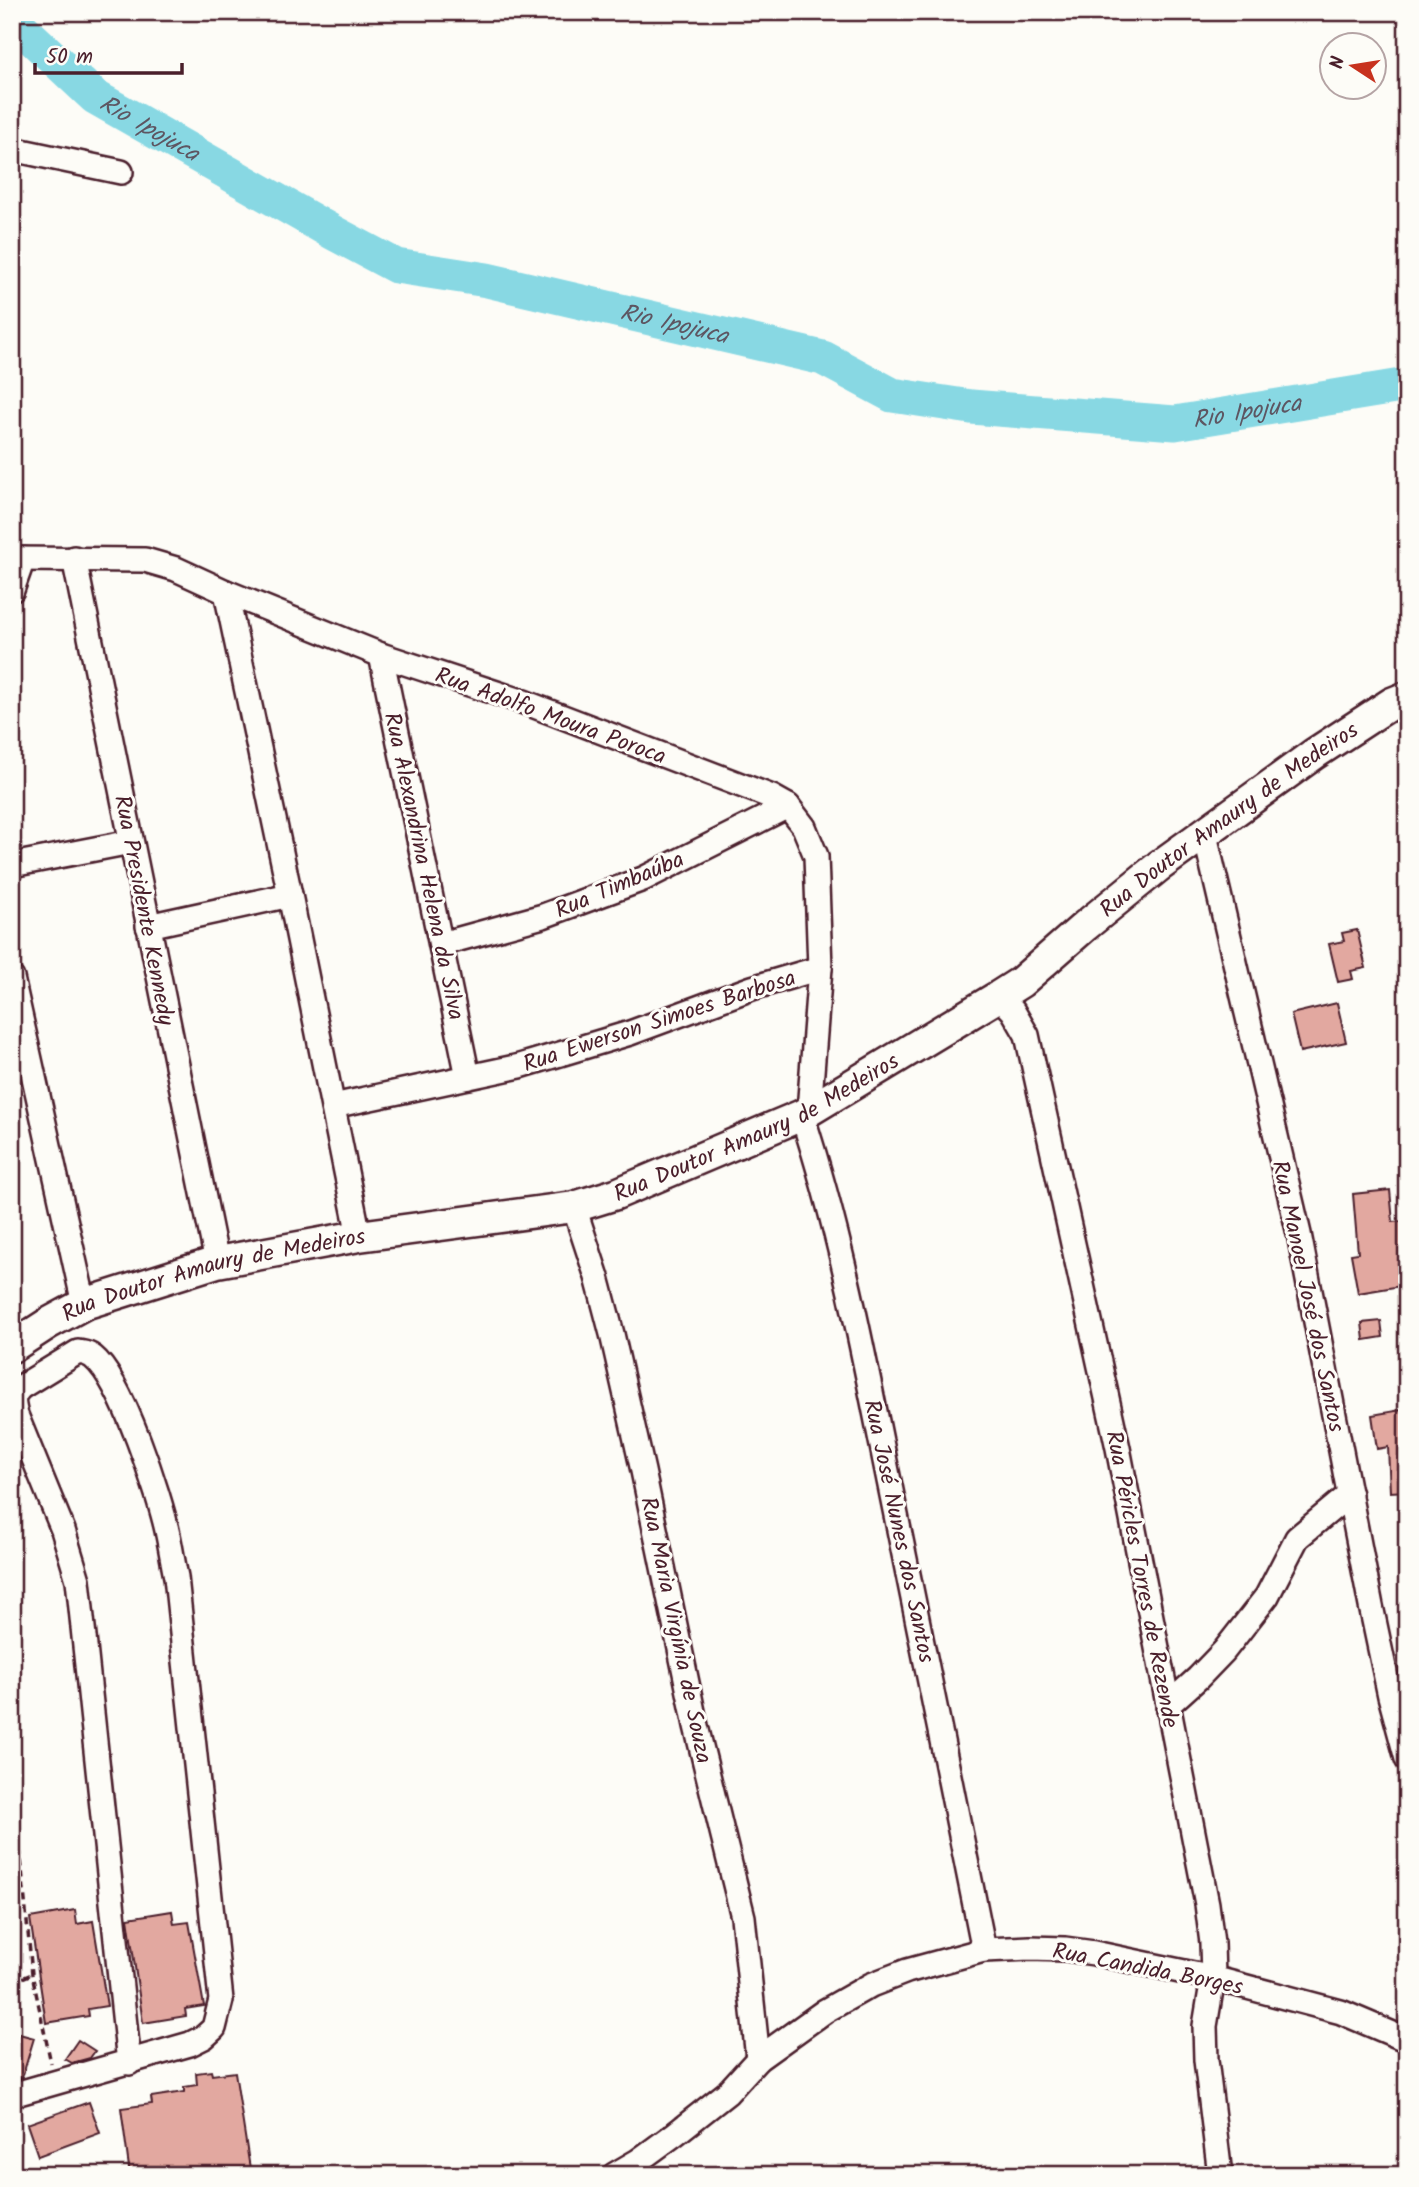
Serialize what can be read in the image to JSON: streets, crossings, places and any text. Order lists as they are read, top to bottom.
{
  "streets": {
    "street": [
      "Rua Adolfo Moura Poroca",
      "Rua Doutor Amaury de Medeiros",
      "Rua Alexandrina Helena da Silva",
      "Rua Timbaúba",
      "Rua Presidente Kennedy",
      "Rua Ewerson Simoes Barbosa",
      "Rua Manoel José dos Santos",
      "Rua José Nunes dos Santos",
      "Rua Péricles Torres de Rezende",
      "Rua Maria Virgínia de Souza",
      "Rua Candida Borges"
    ]
  },
  "crossings": [
    ["Rua Adolfo Moura Poroca", "Rua Alexandrina Helena da Silva"],
    ["Rua Adolfo Moura Poroca", "Rua Timbaúba"],
    ["Rua Adolfo Moura Poroca", "Rua Presidente Kennedy"],
    ["Rua Doutor Amaury de Medeiros", "Rua Presidente Kennedy"],
    ["Rua Doutor Amaury de Medeiros", "Rua Manoel José dos Santos"],
    ["Rua Doutor Amaury de Medeiros", "Rua José Nunes dos Santos"],
    ["Rua Doutor Amaury de Medeiros", "Rua Péricles Torres de Rezende"],
    ["Rua Doutor Amaury de Medeiros", "Rua Maria Virgínia de Souza"],
    ["Rua Alexandrina Helena da Silva", "Rua Timbaúba"],
    ["Rua Alexandrina Helena da Silva", "Rua Ewerson Simoes Barbosa"],
    ["Rua José Nunes dos Santos", "Rua Candida Borges"],
    ["Rua Péricles Torres de Rezende", "Rua Candida Borges"],
    ["Rua Maria Virgínia de Souza", "Rua Candida Borges"]
  ],
  "water": ["Rio Ipojuca"],
  "scale_bar": "50 m",
  "north": "left"
}
